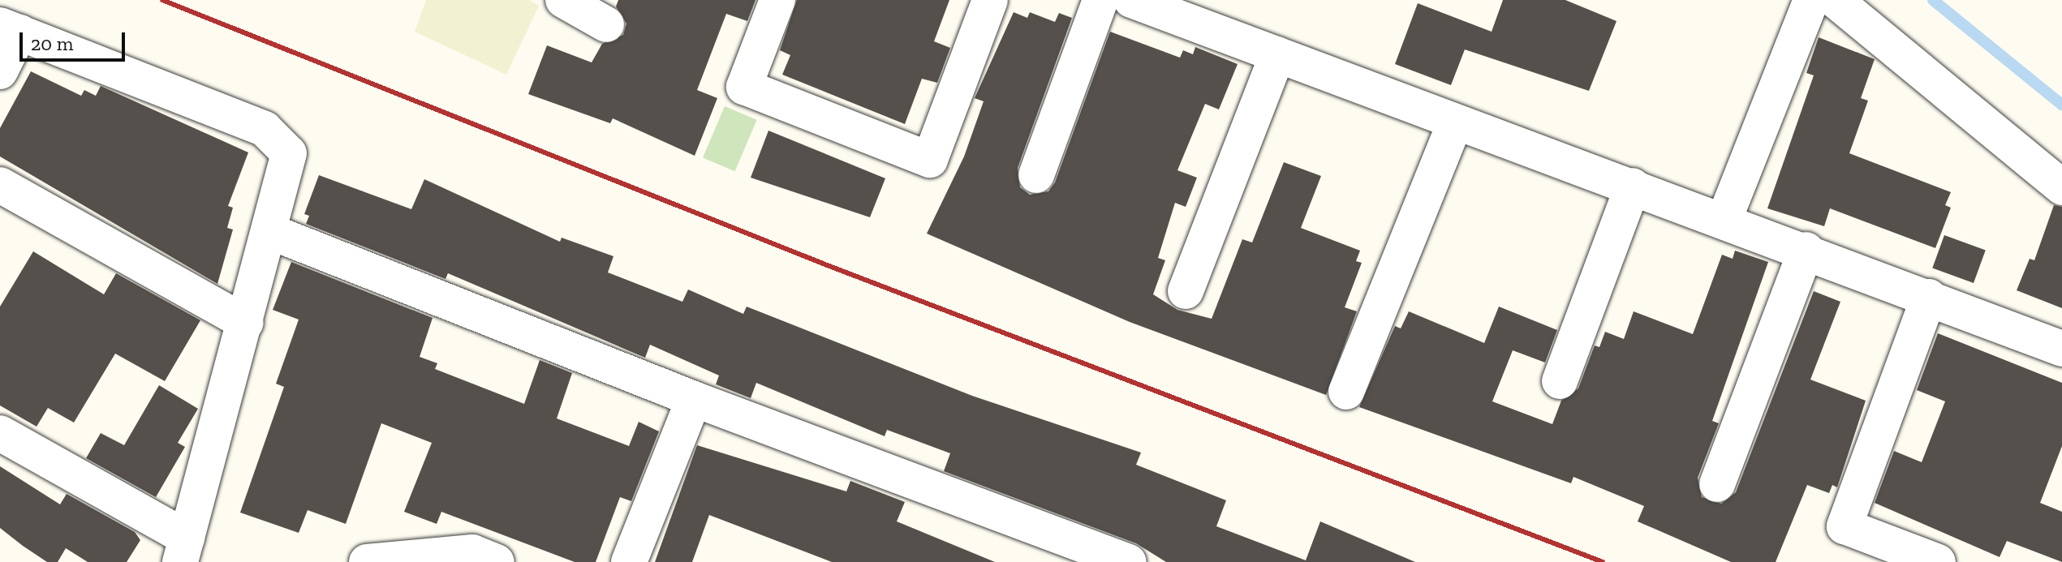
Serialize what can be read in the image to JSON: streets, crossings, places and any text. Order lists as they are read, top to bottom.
{
  "scale_bar": "20 m"
}
